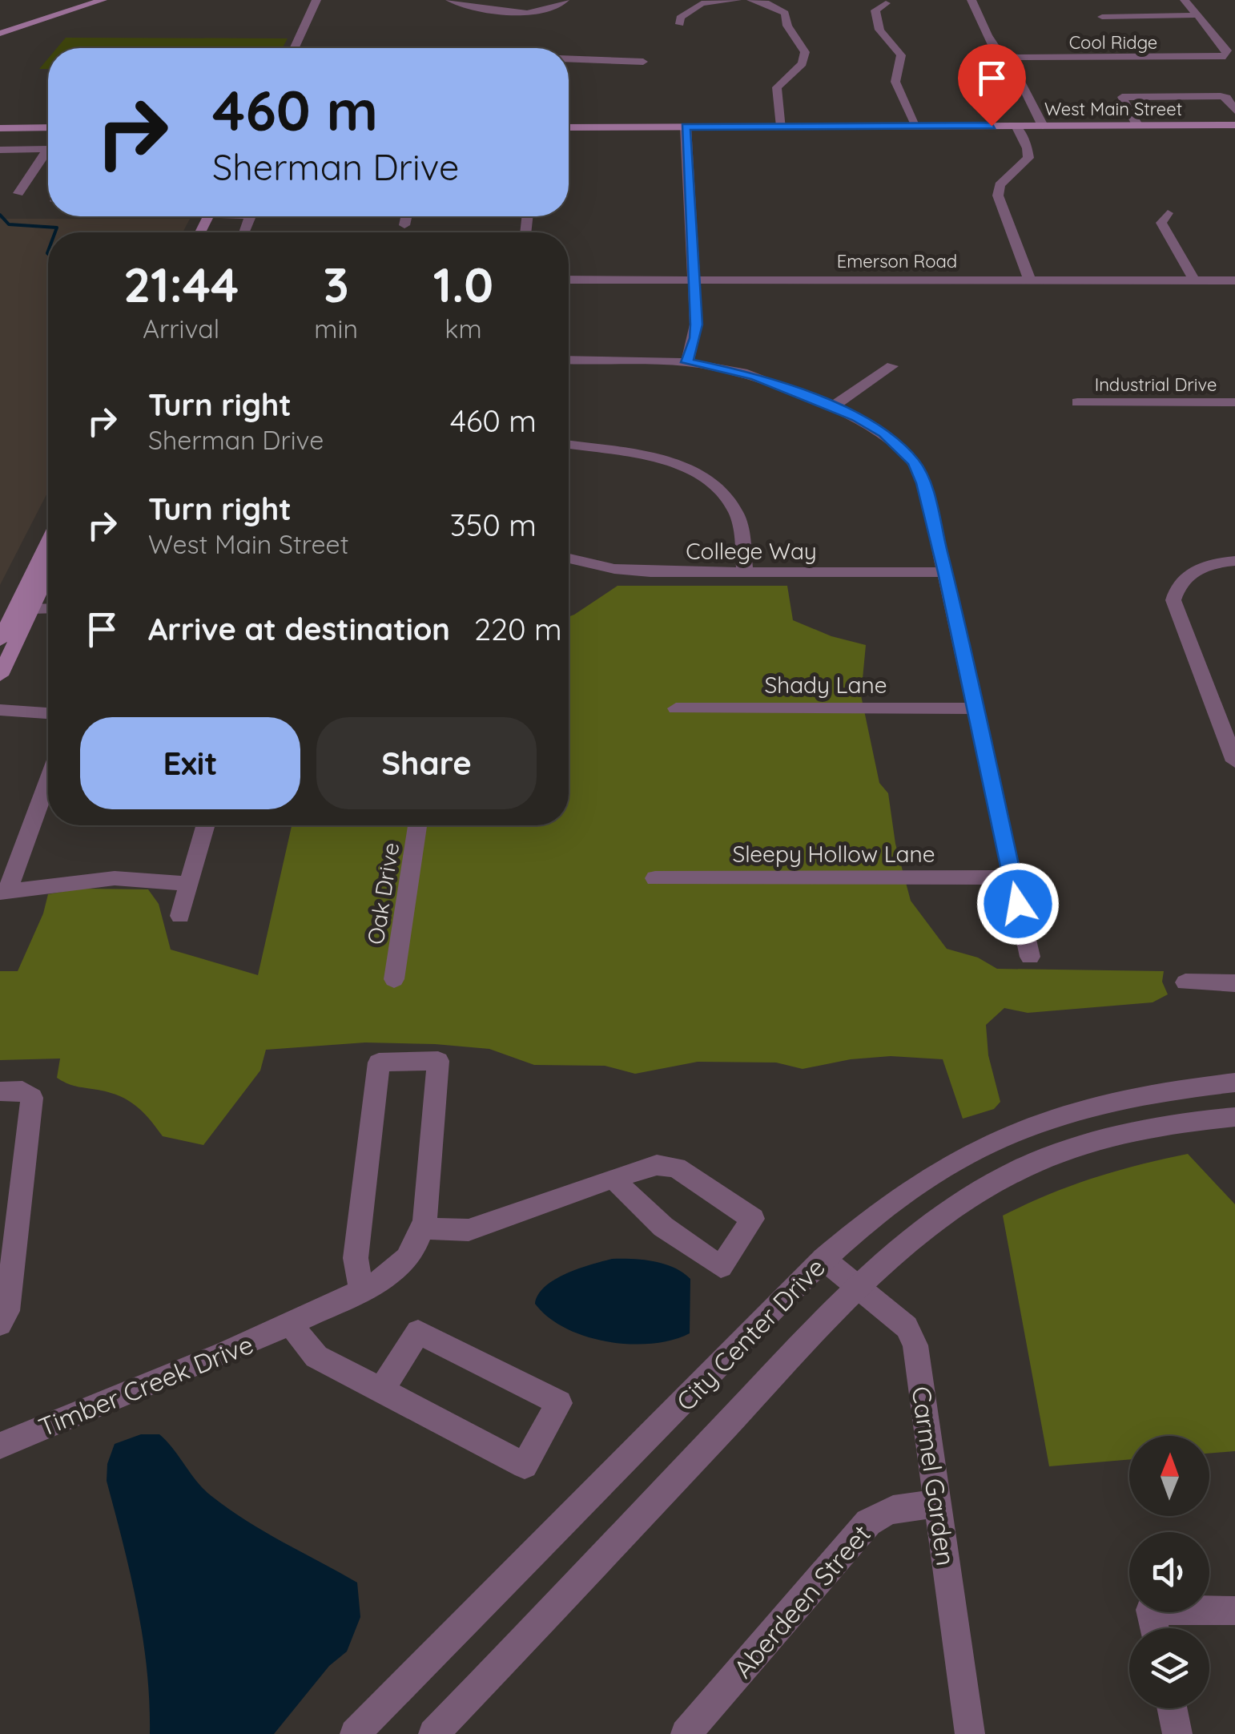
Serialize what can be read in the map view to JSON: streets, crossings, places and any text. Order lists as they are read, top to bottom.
{
  "streets": {
    "main road": ["West Main Street"],
    "street": [
      "Cool Ridge",
      "Emerson Road",
      "Industrial Drive",
      "College Way",
      "Shady Lane",
      "Sleepy Hollow Lane",
      "Oak Drive",
      "City Center Drive",
      "Timber Creek Drive",
      "Carmel Garden",
      "Aberdeen Street"
    ]
  },
  "crossings": [
    ["City Center Drive", "Carmel Garden"],
    ["Carmel Garden", "Aberdeen Street"]
  ],
  "north": "top",
  "page": {
    "turn": ["460 m", "Sherman Drive"],
    "eta": [
      "21:44",
      "Arrival",
      "3",
      "min",
      "1.0",
      "km"
    ],
    "list": [
      {
        "name": "Turn right",
        "note": "Sherman Drive",
        "value": "460 m"
      },
      {
        "name": "Turn right",
        "note": "West Main Street",
        "value": "350 m"
      },
      {
        "name": "Arrive at destination",
        "value": "220 m"
      }
    ],
    "buttons": ["Exit", "Share"]
  }
}
